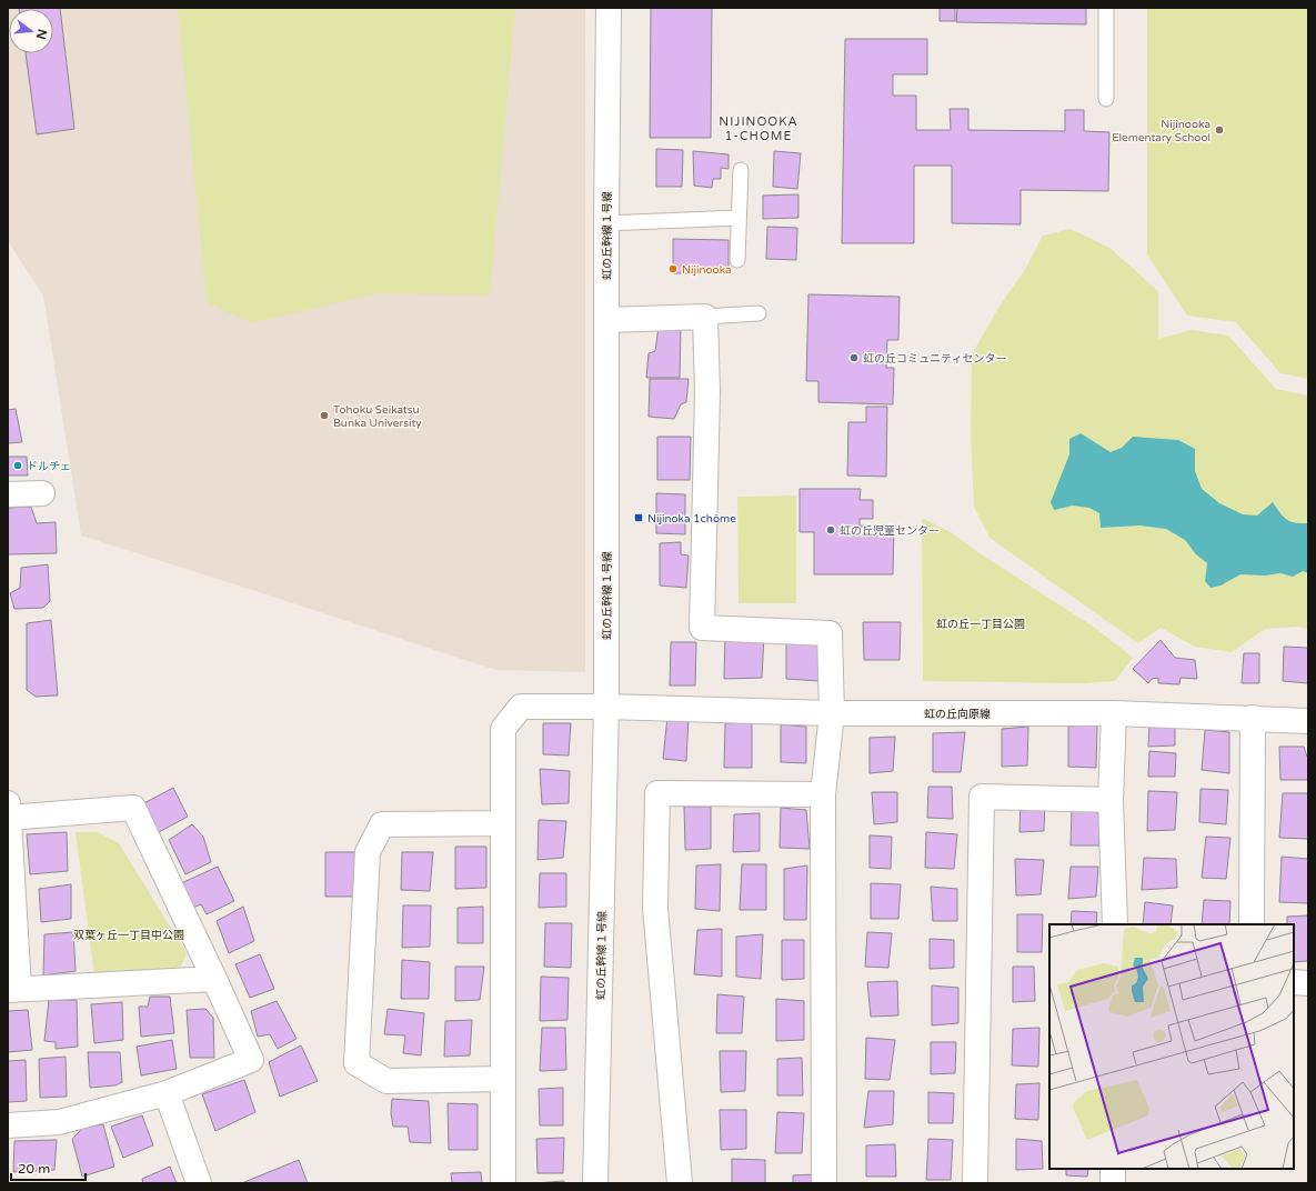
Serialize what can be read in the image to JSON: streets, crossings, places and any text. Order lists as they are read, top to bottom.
{
  "streets": {
    "street": ["虹の丘幹線１号線", "虹の丘向原線"]
  },
  "crossings": [
    ["虹の丘幹線１号線", "虹の丘向原線"]
  ],
  "districts": ["NIJINOOKA 1-CHOME"],
  "parks": ["虹の丘一丁目公園", "双葉ヶ丘一丁目中公園"],
  "places": {
    "other": [
      "Nijinooka Elementary School",
      "Nijinooka",
      "虹の丘コミュニティセンター",
      "Tohoku Seikatsu Bunka University",
      "ドルチェ",
      "虹の丘児童センター"
    ],
    "transit": ["Nijinoka 1chōme"]
  },
  "scale_bar": "20 m",
  "north": "right"
}
